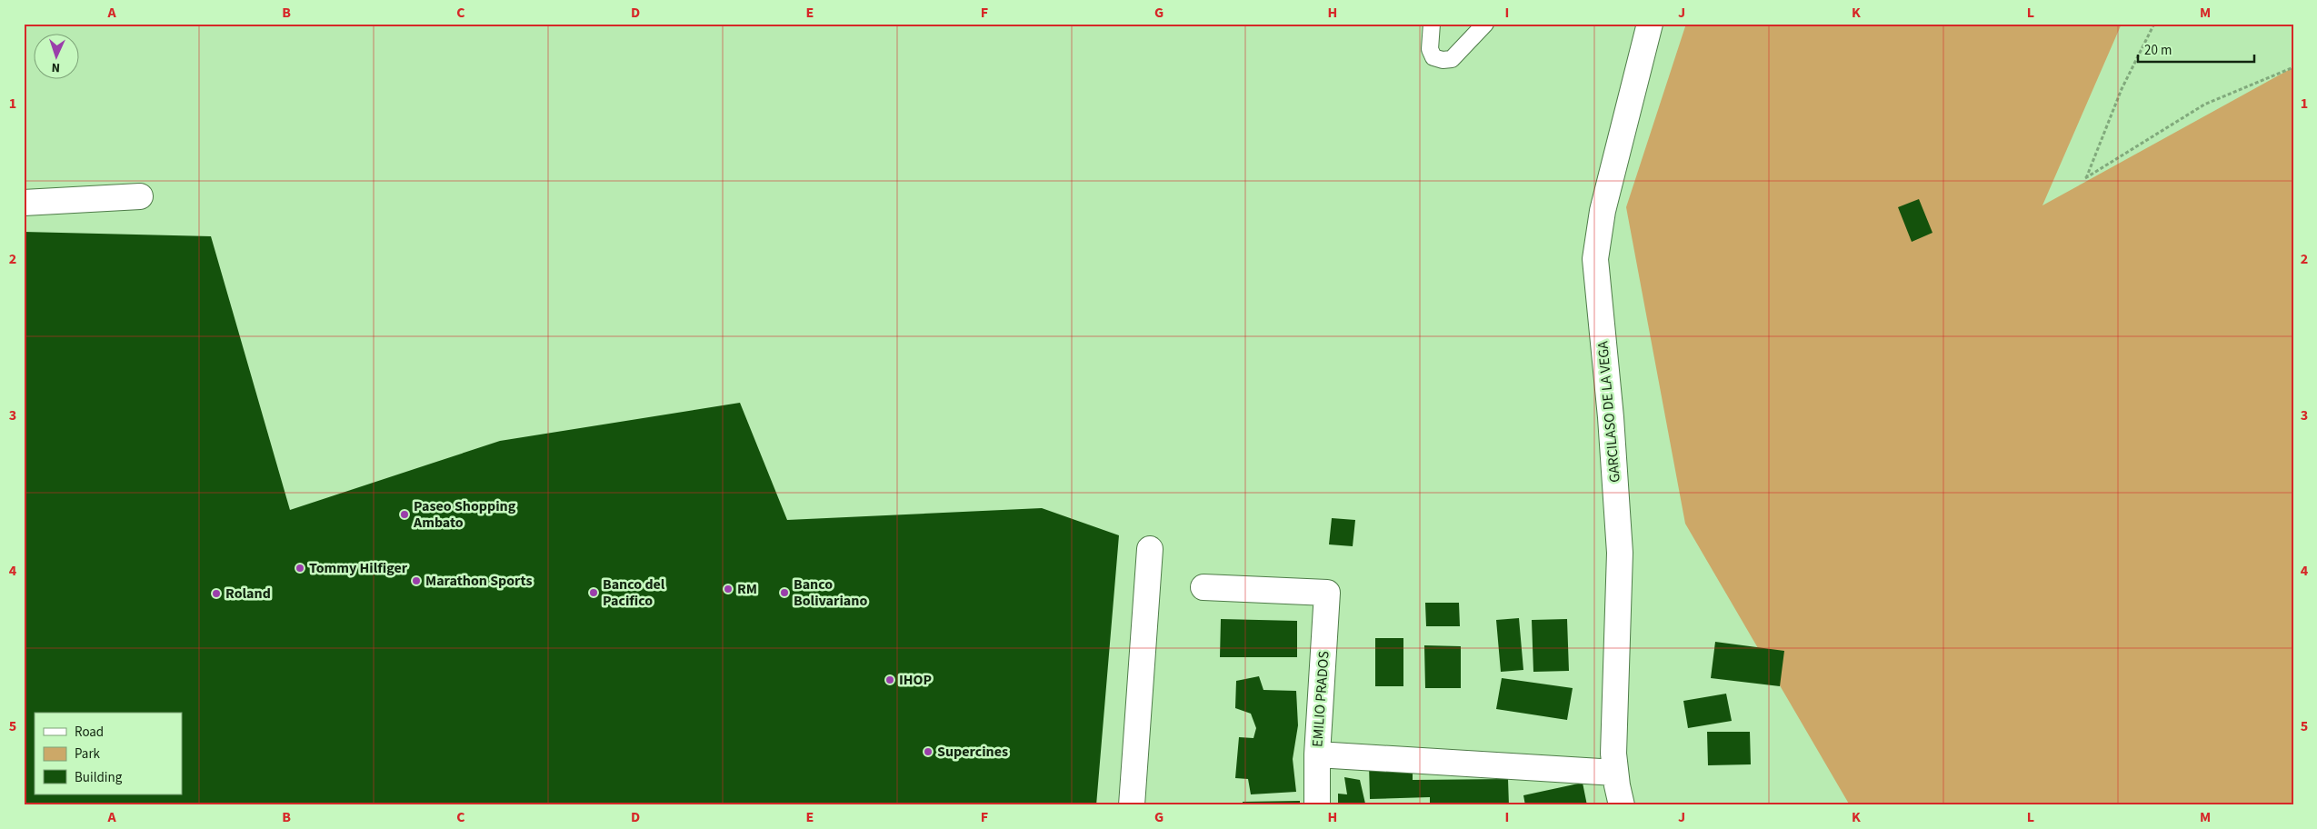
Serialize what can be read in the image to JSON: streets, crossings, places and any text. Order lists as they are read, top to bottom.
{
  "streets": {
    "street": ["GARCILASO DE LA VEGA", "EMILIO PRADOS"]
  },
  "places": [
    "Paseo Shopping Ambato",
    "Tommy Hilfiger",
    "Marathon Sports",
    "RM",
    "Banco del Pacifico",
    "Banco Bolivariano",
    "Roland",
    "IHOP",
    "Supercines"
  ],
  "legend": ["Road", "Park", "Building"],
  "scale_bar": "20 m",
  "north": "bottom",
  "grid": {
    "columns": [
      "A",
      "B",
      "C",
      "D",
      "E",
      "F",
      "G",
      "H",
      "I",
      "J",
      "K",
      "L",
      "M"
    ],
    "rows": [
      "1",
      "2",
      "3",
      "4",
      "5"
    ]
  }
}
